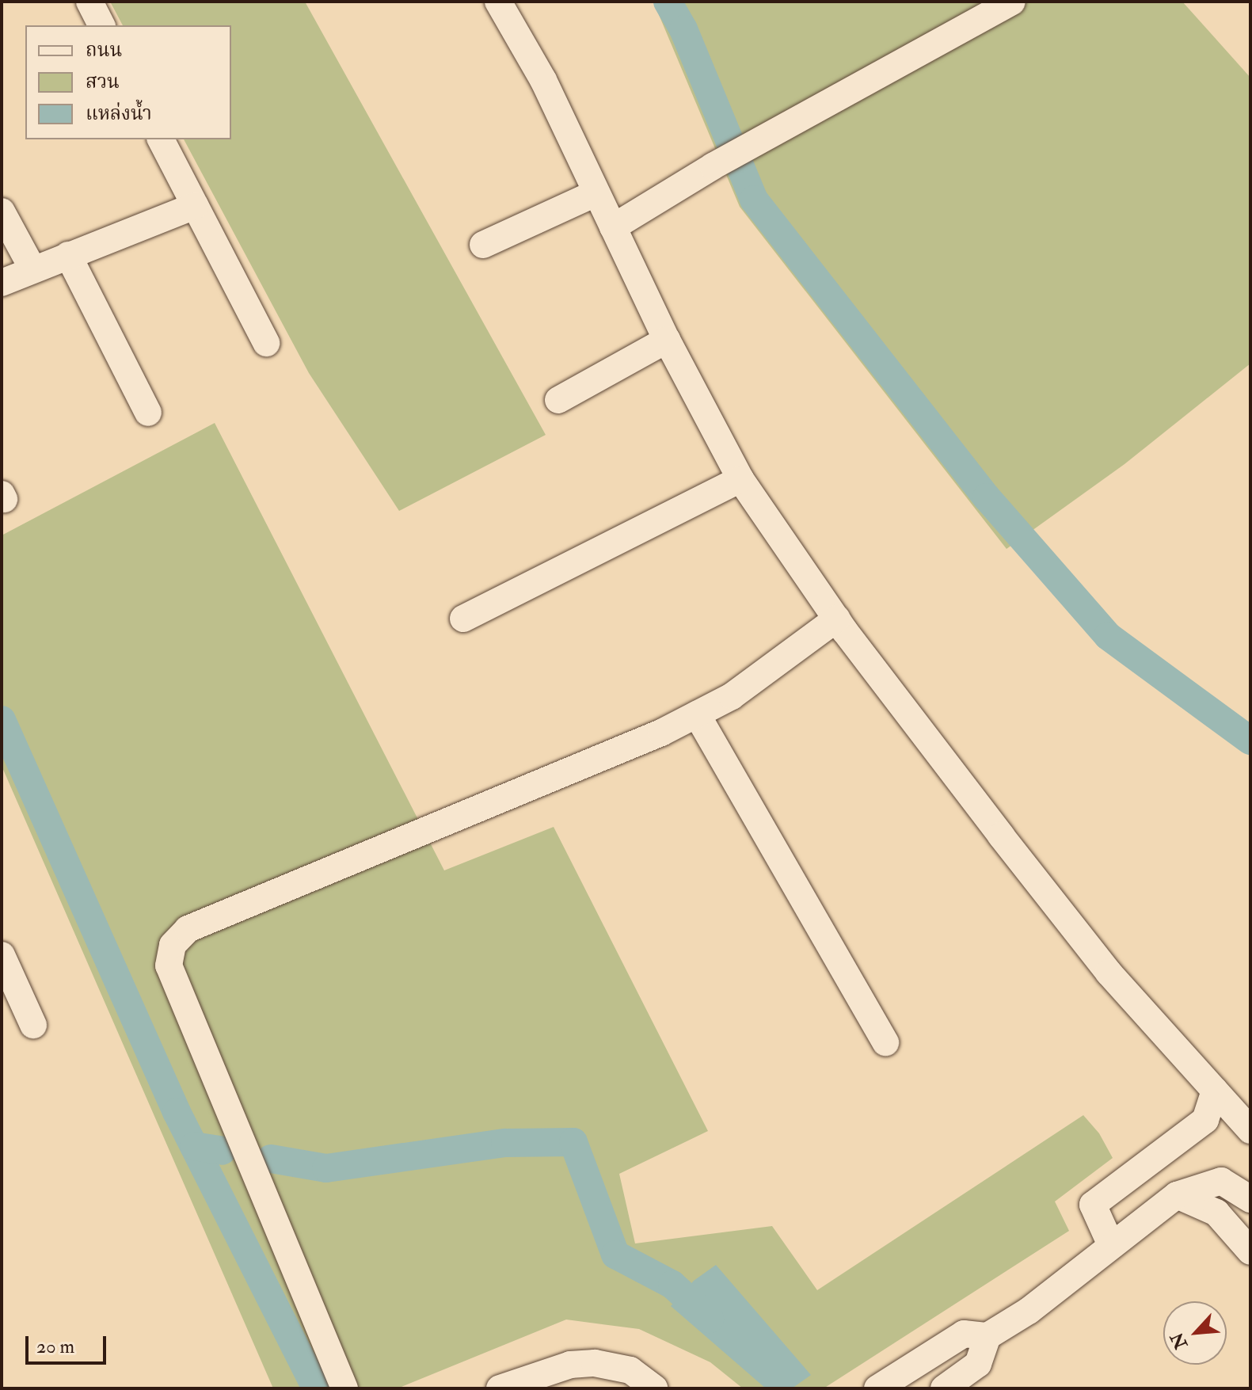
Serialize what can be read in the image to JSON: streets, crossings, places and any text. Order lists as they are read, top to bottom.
{
  "legend": ["ถนน", "สวน", "แหล่งน้ำ"],
  "scale_bar": "20 m",
  "north": "bottom left"
}
